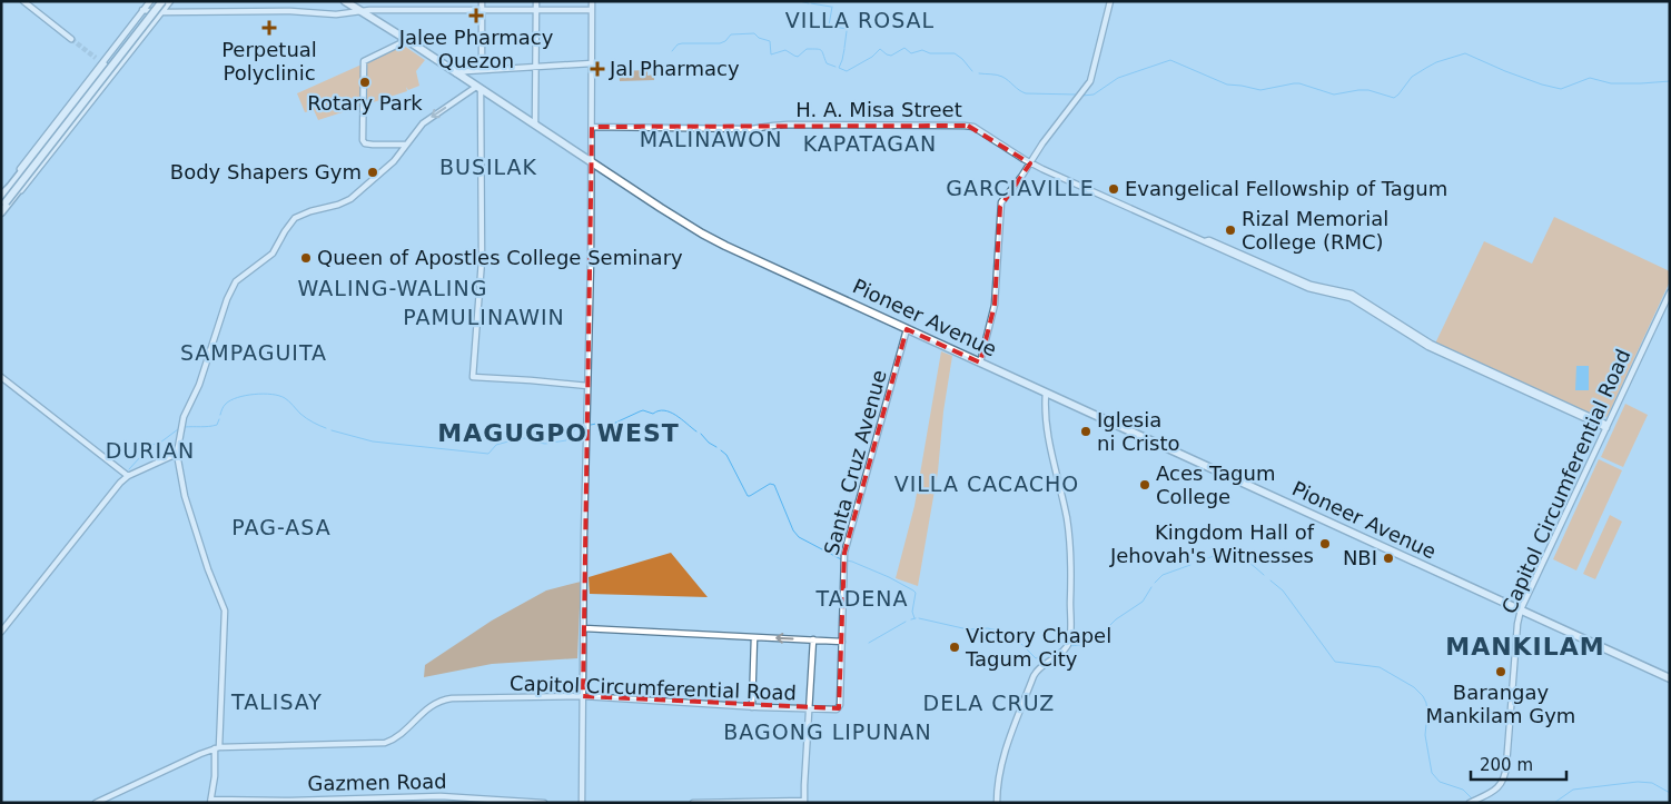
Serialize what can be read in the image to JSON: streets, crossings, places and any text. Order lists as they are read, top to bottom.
{
  "streets": {
    "highway": ["Pioneer Avenue"],
    "street": [
      "H. A. Misa Street",
      "Santa Cruz Avenue",
      "Capitol Circumferential Road",
      "Gazmen Road"
    ]
  },
  "crossings": [
    ["H. A. Misa Street", "Capitol Circumferential Road"],
    ["Pioneer Avenue", "Santa Cruz Avenue"],
    ["Pioneer Avenue", "Capitol Circumferential Road"],
    ["Santa Cruz Avenue", "Capitol Circumferential Road"]
  ],
  "districts": [
    "VILLA ROSAL",
    "MALINAWON",
    "KAPATAGAN",
    "BUSILAK",
    "GARCIAVILLE",
    "WALING-WALING",
    "PAMULINAWIN",
    "SAMPAGUITA",
    "MAGUGPO WEST",
    "DURIAN",
    "VILLA CACACHO",
    "PAG-ASA",
    "TADENA",
    "MANKILAM",
    "TALISAY",
    "DELA CRUZ",
    "BAGONG LIPUNAN"
  ],
  "places": {
    "health": ["Jalee Pharmacy Quezon", "Perpetual Polyclinic", "Jal Pharmacy"],
    "other": [
      "Rotary Park",
      "Body Shapers Gym",
      "Evangelical Fellowship of Tagum",
      "Rizal Memorial College (RMC)",
      "Queen of Apostles College Seminary",
      "Iglesia ni Cristo",
      "Aces Tagum College",
      "Kingdom Hall of Jehovah's Witnesses",
      "NBI",
      "Victory Chapel Tagum City",
      "Barangay Mankilam Gym"
    ]
  },
  "scale_bar": "200 m"
}
